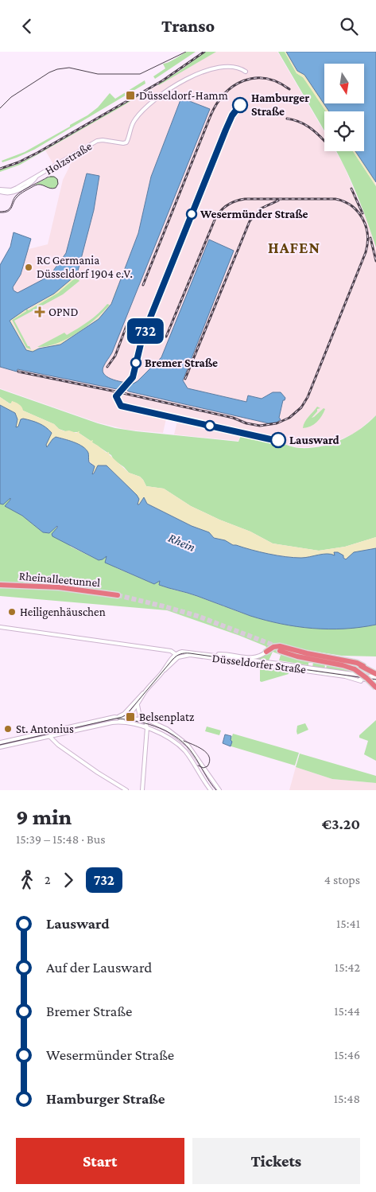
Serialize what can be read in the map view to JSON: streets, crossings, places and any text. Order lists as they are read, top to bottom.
{
  "streets": {
    "highway": ["Rheinalleetunnel"],
    "main road": ["Holzstraße", "Düsseldorfer Straße"]
  },
  "districts": ["HAFEN"],
  "water": ["Rhein"],
  "places": {
    "transit": ["Düsseldorf-Hamm", "Belsenplatz"],
    "other": [
      "Hamburger Straße",
      "Wesermünder Straße",
      "RC Germania Düsseldorf 1904 e.V.",
      "Bremer Straße",
      "Lausward",
      "Heiligenhäuschen",
      "St. Antonius"
    ],
    "health": ["OPND"]
  },
  "lines": ["bus line 732"],
  "north": "bottom",
  "page": {
    "header": "Transo",
    "on_map": "732",
    "heading": ["9 min", "15:39 – 15:48 · Bus", "€3.20"],
    "legs": ["2", "732", "4 stops"],
    "list": [
      {
        "name": "Lausward",
        "value": "15:41"
      },
      {
        "name": "Auf der Lausward",
        "value": "15:42"
      },
      {
        "name": "Bremer Straße",
        "value": "15:44"
      },
      {
        "name": "Wesermünder Straße",
        "value": "15:46"
      },
      {
        "name": "Hamburger Straße",
        "value": "15:48"
      }
    ],
    "buttons": ["Start", "Tickets"]
  }
}
